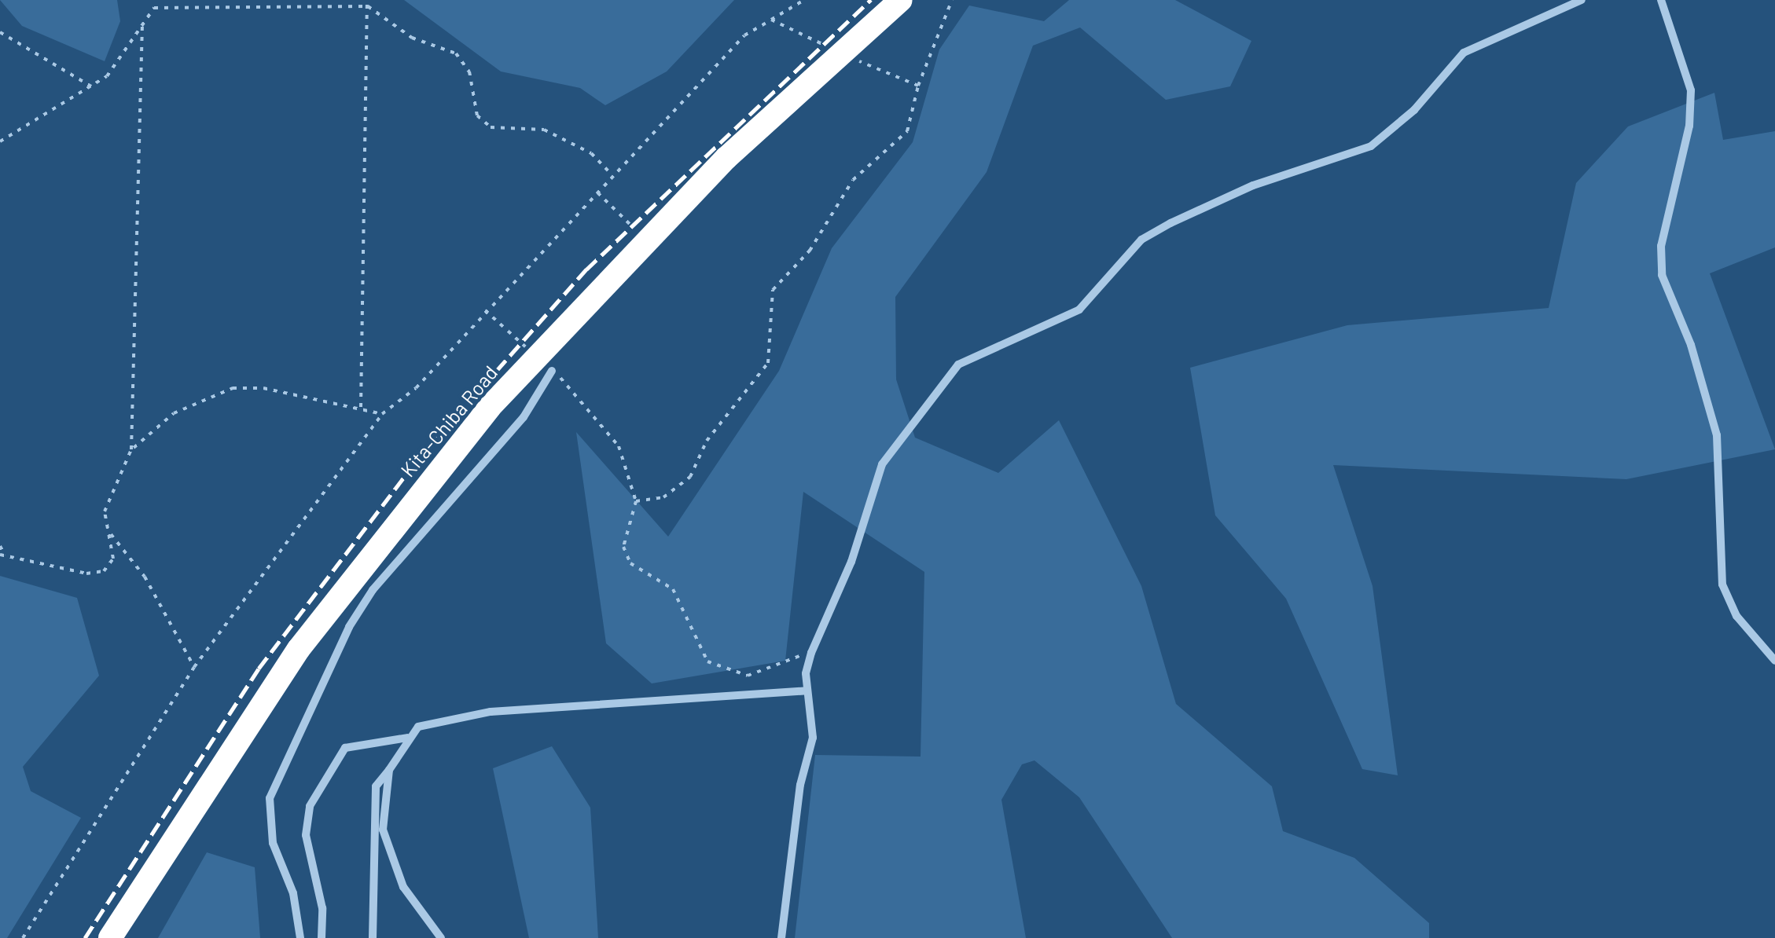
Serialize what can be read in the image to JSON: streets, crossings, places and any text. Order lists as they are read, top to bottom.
{
  "streets": {
    "highway": ["Kita-Chiba Road"]
  }
}
